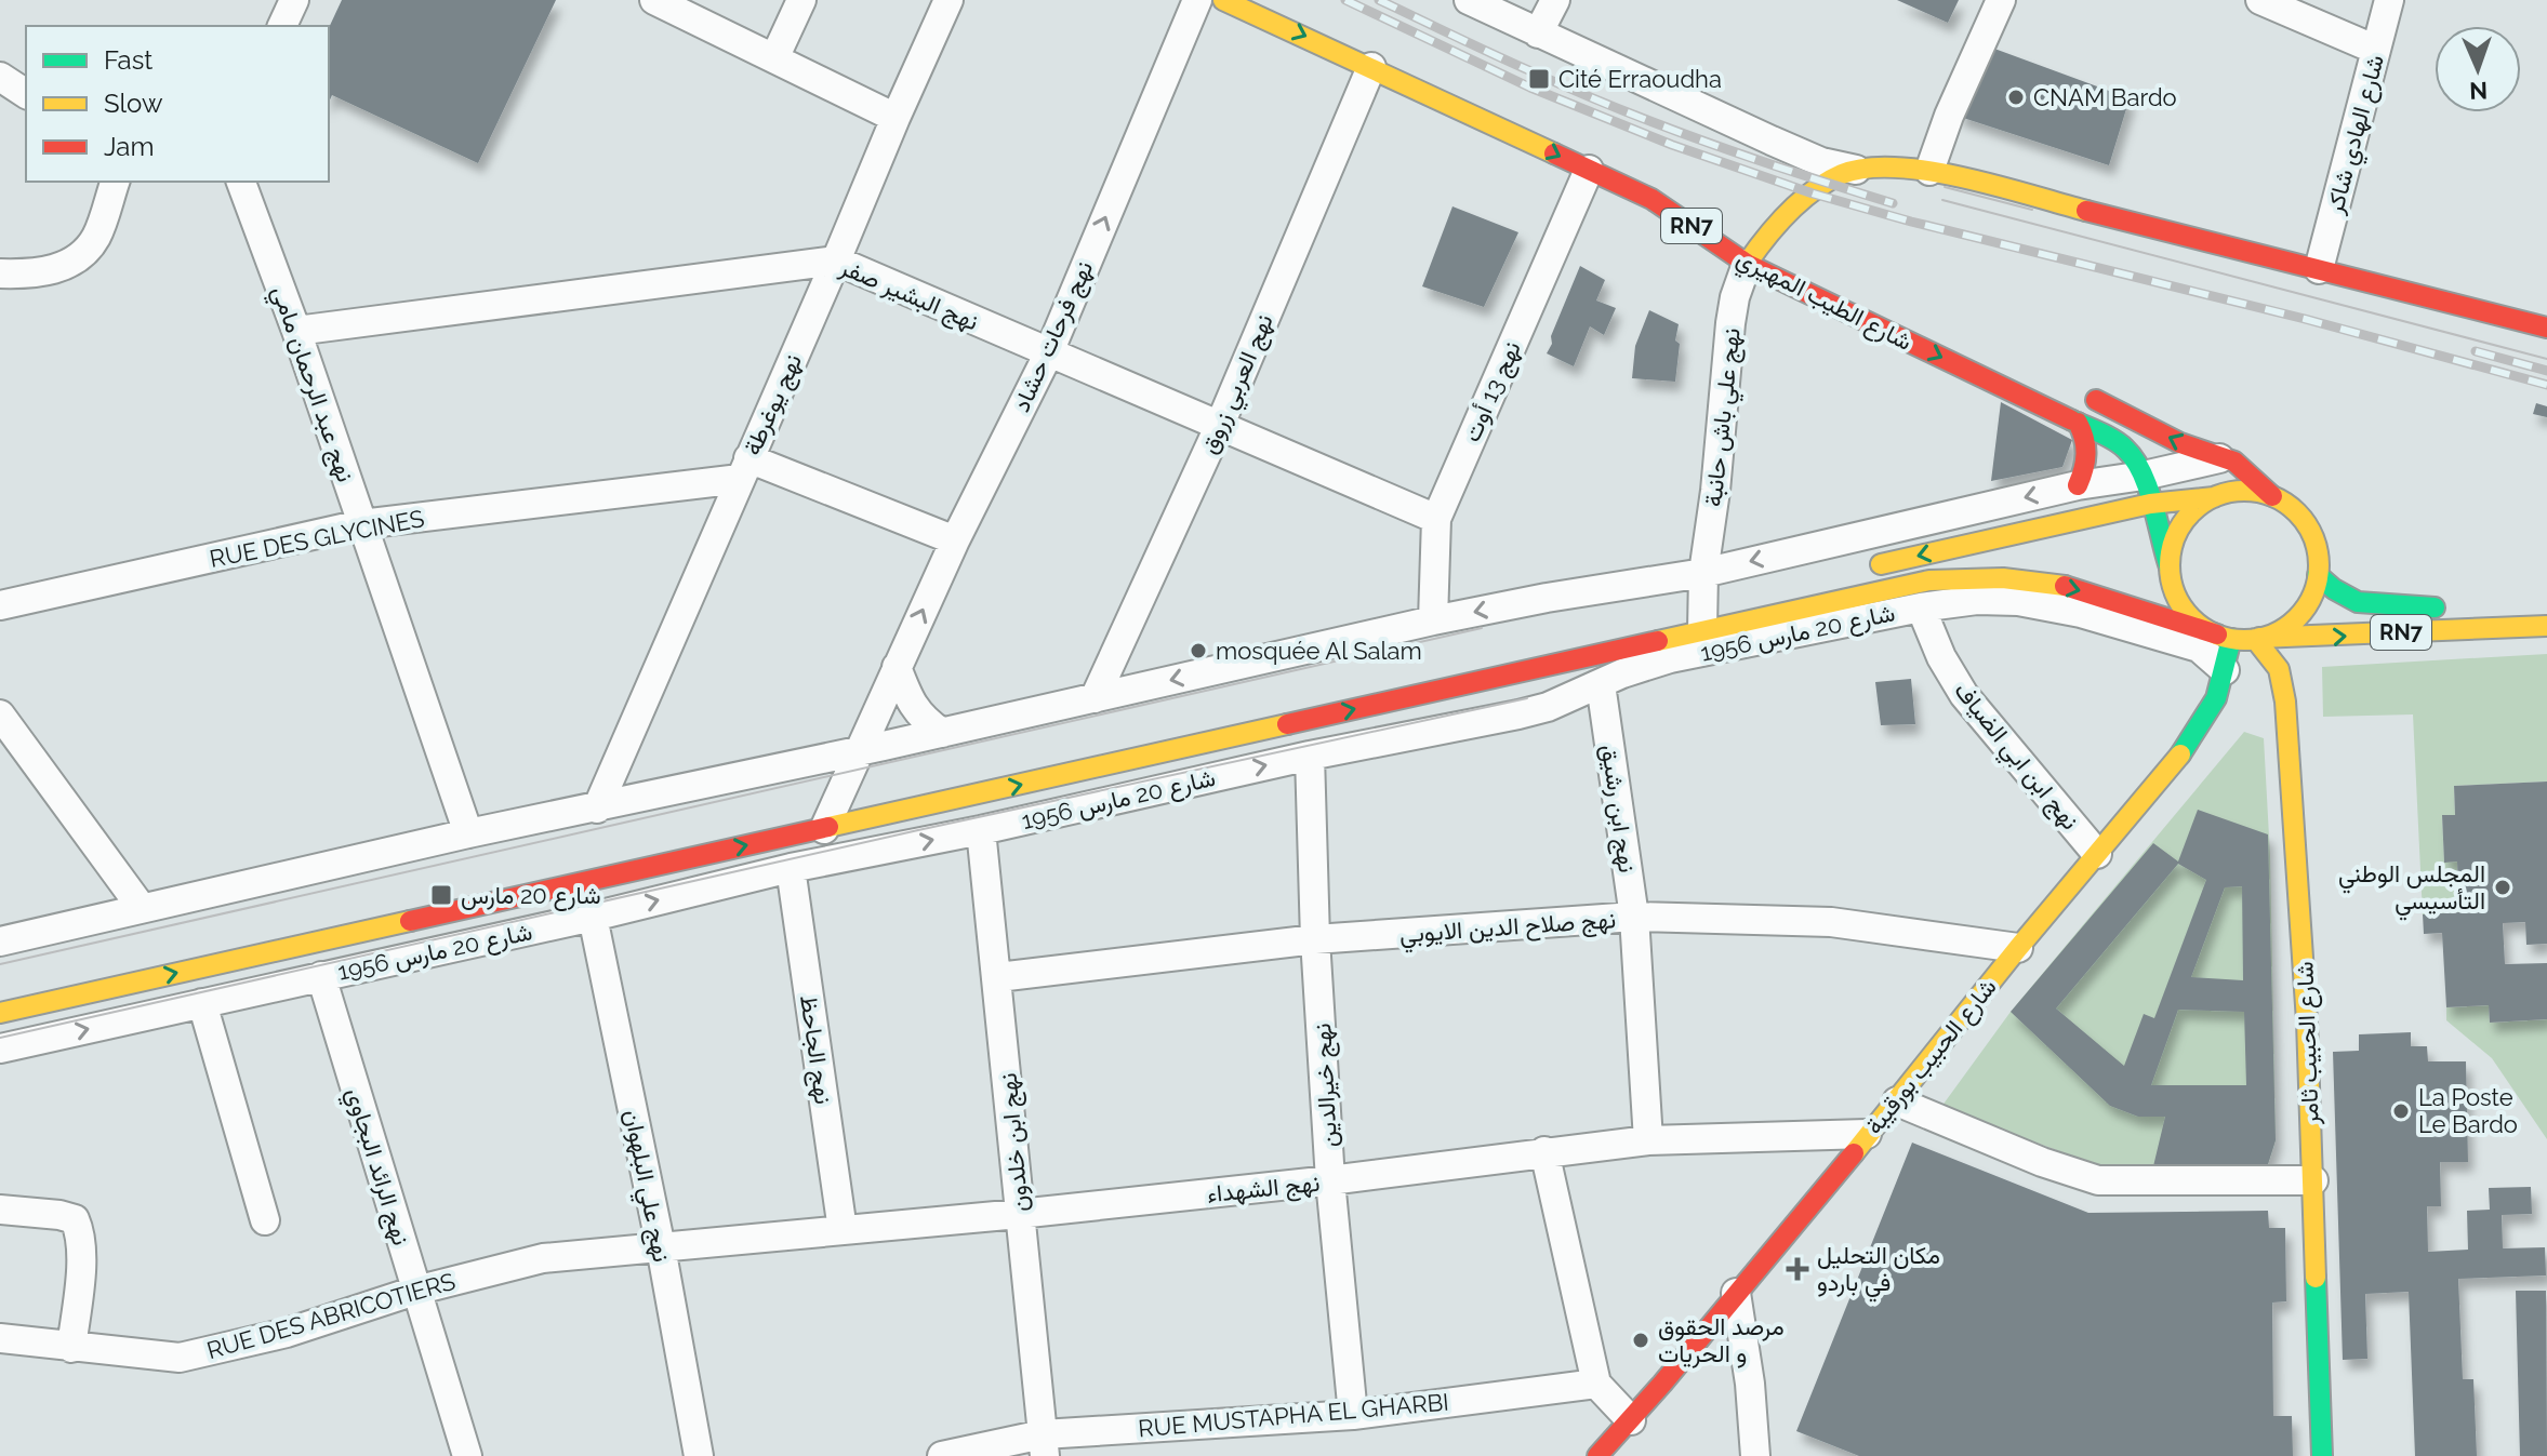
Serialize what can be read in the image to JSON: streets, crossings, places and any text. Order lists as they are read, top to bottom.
{
  "streets": {
    "main road": [
      "RN7",
      "شارع الطيب المهيري",
      "شارع 20 مارس 1956",
      "شارع الحبيب ثامر",
      "شارع الحبيب بورقيبة"
    ],
    "street": [
      "شارع الهادي شاكر",
      "نهج البشير صفر",
      "نهج فرحات حشاد",
      "نهج عبد الرحمان مامي",
      "نهج العربي زروق",
      "نهج 13 أوت",
      "نهج يوغرطة",
      "نهج علي باش حانبة",
      "RUE DES GLYCINES",
      "نهج ابن ابي الضياف",
      "نهج ابن رشيق",
      "نهج صلاح الدين الايوبي",
      "نهج الجاحظ",
      "نهج خيرالدين",
      "نهج ابن خلدون",
      "نهج الرائد البجاوي",
      "نهج علي البلهوان",
      "نهج الشهداء",
      "RUE DES ABRICOTIERS",
      "RUE MUSTAPHA EL GHARBI"
    ]
  },
  "crossings": [
    ["RN7", "شارع الطيب المهيري"],
    ["RN7", "شارع 20 مارس 1956"],
    ["RN7", "شارع الحبيب ثامر"],
    ["RN7", "شارع الحبيب بورقيبة"],
    ["نهج البشير صفر", "نهج فرحات حشاد"],
    ["نهج البشير صفر", "نهج عبد الرحمان مامي"],
    ["نهج البشير صفر", "نهج العربي زروق"],
    ["نهج البشير صفر", "نهج 13 أوت"],
    ["نهج البشير صفر", "نهج يوغرطة"],
    ["شارع الطيب المهيري", "نهج العربي زروق"],
    ["شارع الطيب المهيري", "نهج 13 أوت"],
    ["شارع الطيب المهيري", "نهج علي باش حانبة"],
    ["شارع الطيب المهيري", "شارع 20 مارس 1956"],
    ["شارع الطيب المهيري", "شارع الحبيب ثامر"],
    ["شارع الطيب المهيري", "شارع الحبيب بورقيبة"],
    ["نهج فرحات حشاد", "RUE DES GLYCINES"],
    ["نهج فرحات حشاد", "شارع 20 مارس 1956"],
    ["نهج عبد الرحمان مامي", "RUE DES GLYCINES"],
    ["نهج عبد الرحمان مامي", "شارع 20 مارس 1956"],
    ["نهج العربي زروق", "شارع 20 مارس 1956"],
    ["نهج 13 أوت", "شارع 20 مارس 1956"],
    ["نهج يوغرطة", "RUE DES GLYCINES"],
    ["نهج يوغرطة", "شارع 20 مارس 1956"],
    ["نهج علي باش حانبة", "شارع 20 مارس 1956"],
    ["شارع 20 مارس 1956", "نهج ابن ابي الضياف"],
    ["شارع 20 مارس 1956", "نهج ابن رشيق"],
    ["شارع 20 مارس 1956", "شارع الحبيب ثامر"],
    ["شارع 20 مارس 1956", "نهج الجاحظ"],
    ["شارع 20 مارس 1956", "شارع الحبيب بورقيبة"],
    ["شارع 20 مارس 1956", "نهج خيرالدين"],
    ["شارع 20 مارس 1956", "نهج ابن خلدون"],
    ["شارع 20 مارس 1956", "نهج الرائد البجاوي"],
    ["شارع 20 مارس 1956", "نهج علي البلهوان"],
    ["نهج ابن ابي الضياف", "شارع الحبيب بورقيبة"],
    ["نهج ابن رشيق", "نهج صلاح الدين الايوبي"],
    ["نهج ابن رشيق", "نهج الشهداء"],
    ["نهج صلاح الدين الايوبي", "شارع الحبيب بورقيبة"],
    ["نهج صلاح الدين الايوبي", "نهج خيرالدين"],
    ["نهج صلاح الدين الايوبي", "نهج ابن خلدون"],
    ["شارع الحبيب ثامر", "شارع الحبيب بورقيبة"],
    ["نهج الجاحظ", "نهج الشهداء"],
    ["شارع الحبيب بورقيبة", "نهج الشهداء"],
    ["نهج خيرالدين", "نهج الشهداء"],
    ["نهج خيرالدين", "RUE MUSTAPHA EL GHARBI"],
    ["نهج ابن خلدون", "نهج الشهداء"],
    ["نهج ابن خلدون", "RUE MUSTAPHA EL GHARBI"],
    ["نهج الرائد البجاوي", "RUE DES ABRICOTIERS"],
    ["نهج علي البلهوان", "نهج الشهداء"],
    ["نهج علي البلهوان", "RUE DES ABRICOTIERS"],
    ["نهج الشهداء", "RUE DES ABRICOTIERS"]
  ],
  "one_way": ["شارع الطيب المهيري", "نهج فرحات حشاد"],
  "places": {
    "transit": ["Cité Erraoudha", "شارع 20 مارس"],
    "other": [
      "CNAM Bardo",
      "mosquée Al Salam",
      "المجلس الوطني التأسيسي",
      "La Poste Le Bardo",
      "مرصد الحقوق و الحريات"
    ],
    "health": ["مكان التحليل في باردو"]
  },
  "legend": ["Fast", "Slow", "Jam"],
  "north": "bottom"
}
